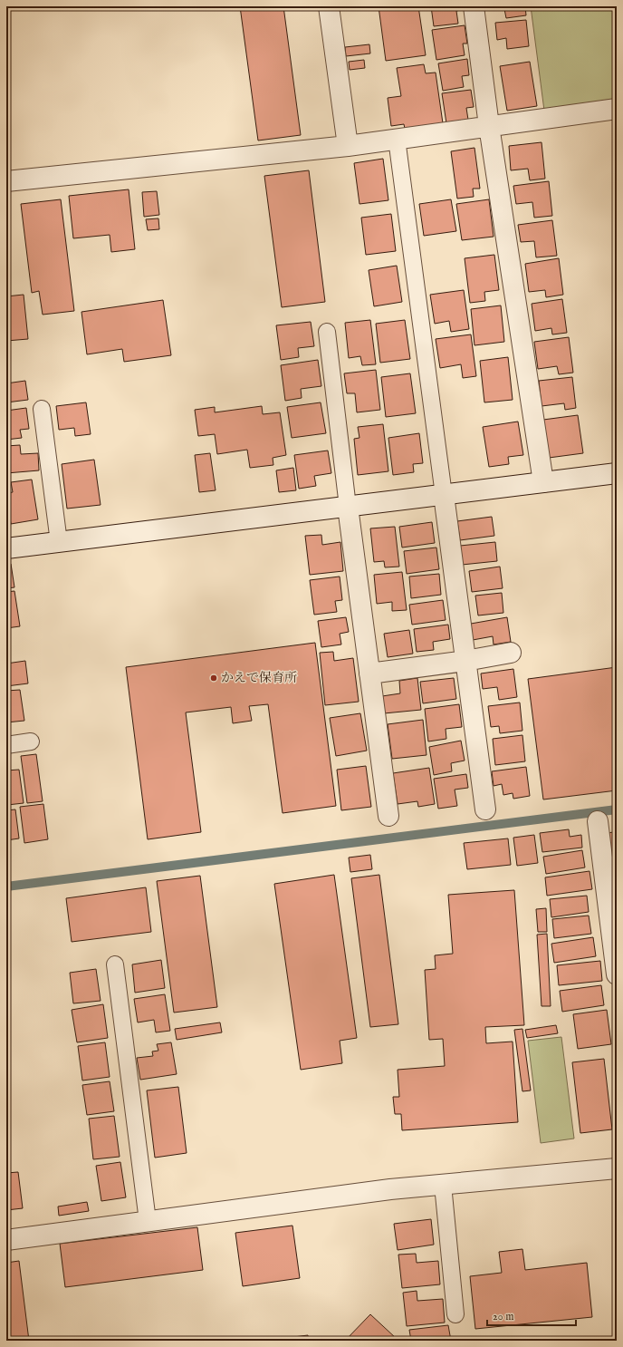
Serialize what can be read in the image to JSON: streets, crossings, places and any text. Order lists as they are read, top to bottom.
{
  "places": ["かえで保育所"],
  "scale_bar": "20 m"
}
